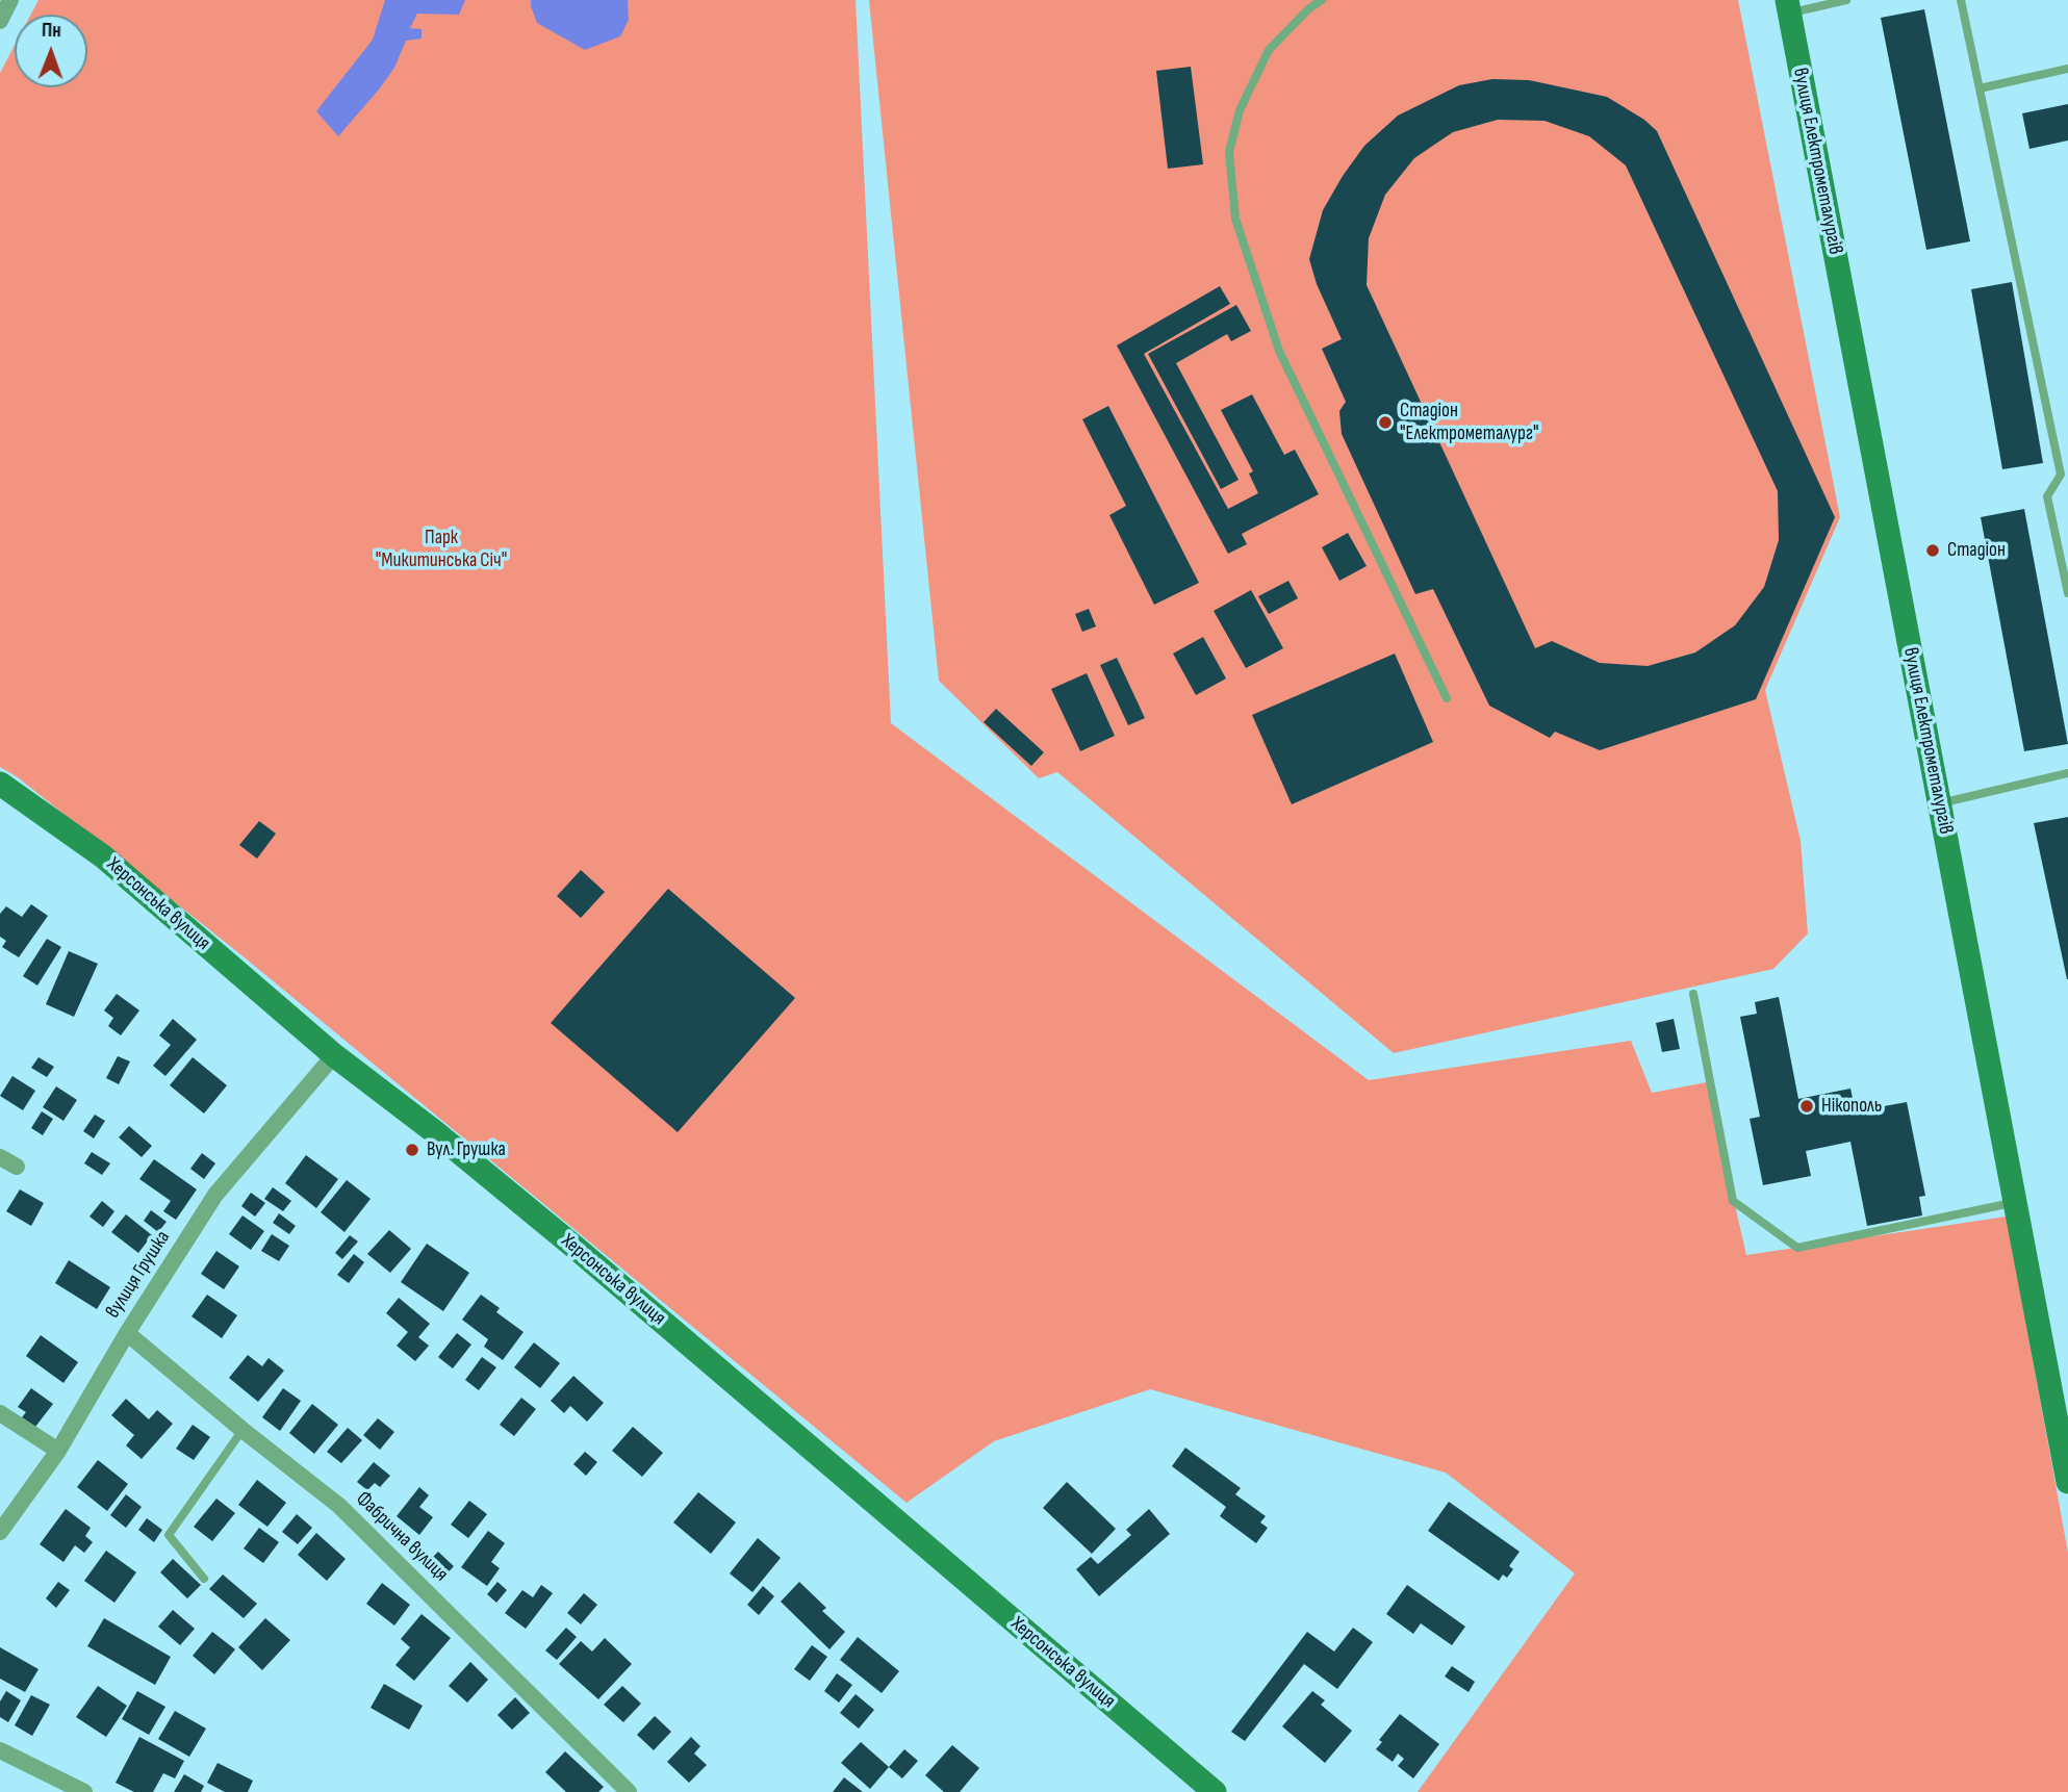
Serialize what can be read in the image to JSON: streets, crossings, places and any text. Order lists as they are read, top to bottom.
{
  "streets": {
    "main road": ["вулиця Електрометалургів", "Херсонська вулиця"],
    "street": ["вулиця Грушка", "Фабрична вулиця"]
  },
  "crossings": [
    ["Херсонська вулиця", "вулиця Грушка"],
    ["вулиця Грушка", "Фабрична вулиця"]
  ],
  "parks": ["Парк \"Микитинська Січ\""],
  "places": [
    "Стадіон \"Електрометалург\"",
    "Стадіон",
    "Нікополь",
    "Вул. Грушка"
  ],
  "north": "top"
}
